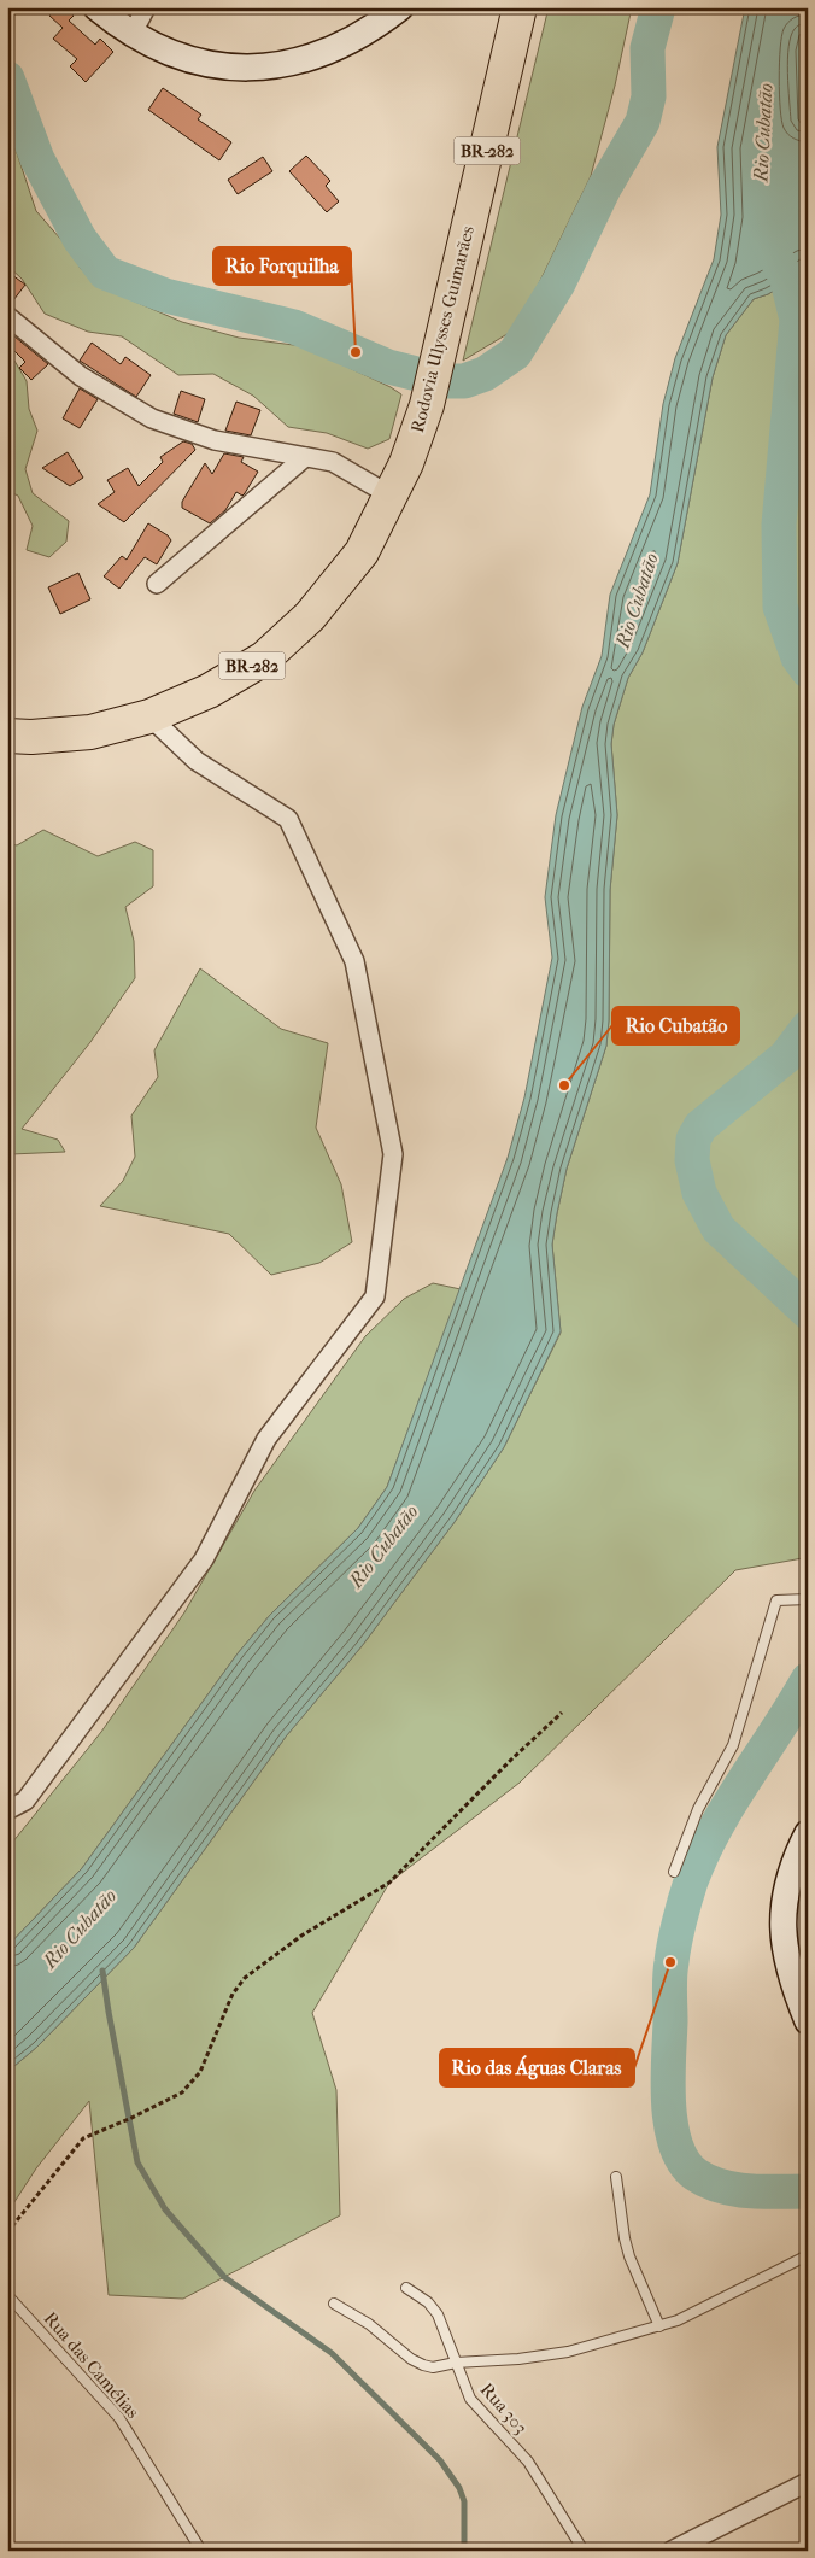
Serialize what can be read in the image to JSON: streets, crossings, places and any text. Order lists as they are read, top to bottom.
{
  "streets": {
    "highway": ["BR-282", "Rodovia Ulysses Guimarães"],
    "lane": ["Rua das Camélias", "Rua 303"]
  },
  "water": ["Rio Cubatão"],
  "places": ["Rio Forquilha", "Rio Cubatão", "Rio das Águas Claras"]
}
